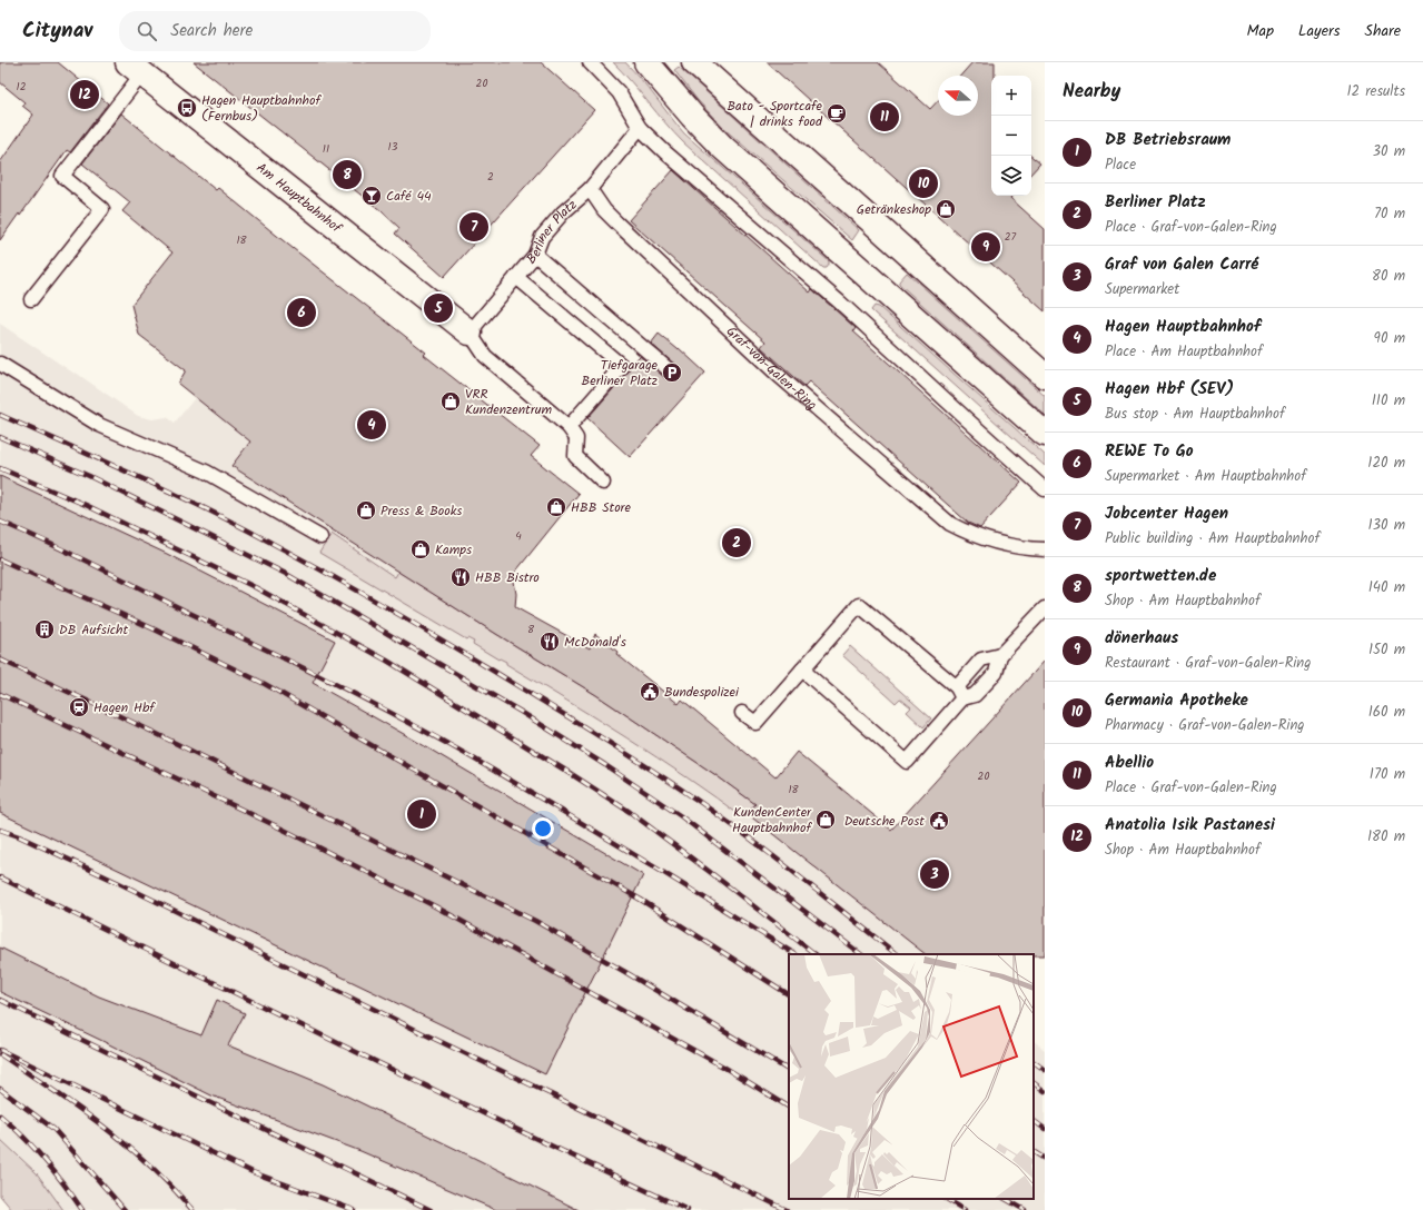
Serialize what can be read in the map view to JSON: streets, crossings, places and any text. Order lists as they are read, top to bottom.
{
  "streets": {
    "street": ["Am Hauptbahnhof"],
    "lane": ["Berliner Platz", "Graf-von-Galen-Ring"]
  },
  "crossings": [
    ["Am Hauptbahnhof", "Berliner Platz"],
    ["Berliner Platz", "Graf-von-Galen-Ring"]
  ],
  "places": {
    "bus stop": ["Hagen Hauptbahnhof (Fernbus)"],
    "cafe": ["Bato - Sportcafe | drinks food"],
    "bar": ["Café 44"],
    "shop": [
      "Getränkeshop",
      "VRR Kundenzentrum",
      "HBB Store",
      "Press & Books",
      "Kamps",
      "KundenCenter Hauptbahnhof"
    ],
    "parking": ["Tiefgarage Berliner Platz"],
    "restaurant": ["HBB Bistro", "McDonald's"],
    "building": ["DB Aufsicht"],
    "public building": ["Bundespolizei", "Deutsche Post"],
    "station": ["Hagen Hbf"]
  },
  "house_numbers": [
    "20",
    "12",
    "13",
    "11",
    "2",
    "27",
    "18",
    "4",
    "8",
    "20",
    "18"
  ],
  "north": "left",
  "page": {
    "header": "Citynav",
    "search": "Search here",
    "nav": ["Map", "Layers", "Share"],
    "heading": ["Nearby", "12 results"],
    "map_buttons": ["+", "−"],
    "pins": [
      "12",
      "11",
      "8",
      "10",
      "7",
      "9",
      "5",
      "6",
      "4",
      "2",
      "1",
      "3"
    ],
    "list": [
      {
        "mark": "1",
        "name": "DB Betriebsraum",
        "note": "Place",
        "value": "30 m"
      },
      {
        "mark": "2",
        "name": "Berliner Platz",
        "note": "Place · Graf-von-Galen-Ring",
        "value": "70 m"
      },
      {
        "mark": "3",
        "name": "Graf von Galen Carré",
        "note": "Supermarket",
        "value": "80 m"
      },
      {
        "mark": "4",
        "name": "Hagen Hauptbahnhof",
        "note": "Place · Am Hauptbahnhof",
        "value": "90 m"
      },
      {
        "mark": "5",
        "name": "Hagen Hbf (SEV)",
        "note": "Bus stop · Am Hauptbahnhof",
        "value": "110 m"
      },
      {
        "mark": "6",
        "name": "REWE To Go",
        "note": "Supermarket · Am Hauptbahnhof",
        "value": "120 m"
      },
      {
        "mark": "7",
        "name": "Jobcenter Hagen",
        "note": "Public building · Am Hauptbahnhof",
        "value": "130 m"
      },
      {
        "mark": "8",
        "name": "sportwetten.de",
        "note": "Shop · Am Hauptbahnhof",
        "value": "140 m"
      },
      {
        "mark": "9",
        "name": "dönerhaus",
        "note": "Restaurant · Graf-von-Galen-Ring",
        "value": "150 m"
      },
      {
        "mark": "10",
        "name": "Germania Apotheke",
        "note": "Pharmacy · Graf-von-Galen-Ring",
        "value": "160 m"
      },
      {
        "mark": "11",
        "name": "Abellio",
        "note": "Place · Graf-von-Galen-Ring",
        "value": "170 m"
      },
      {
        "mark": "12",
        "name": "Anatolia Isik Pastanesi",
        "note": "Shop · Am Hauptbahnhof",
        "value": "180 m"
      }
    ]
  }
}
